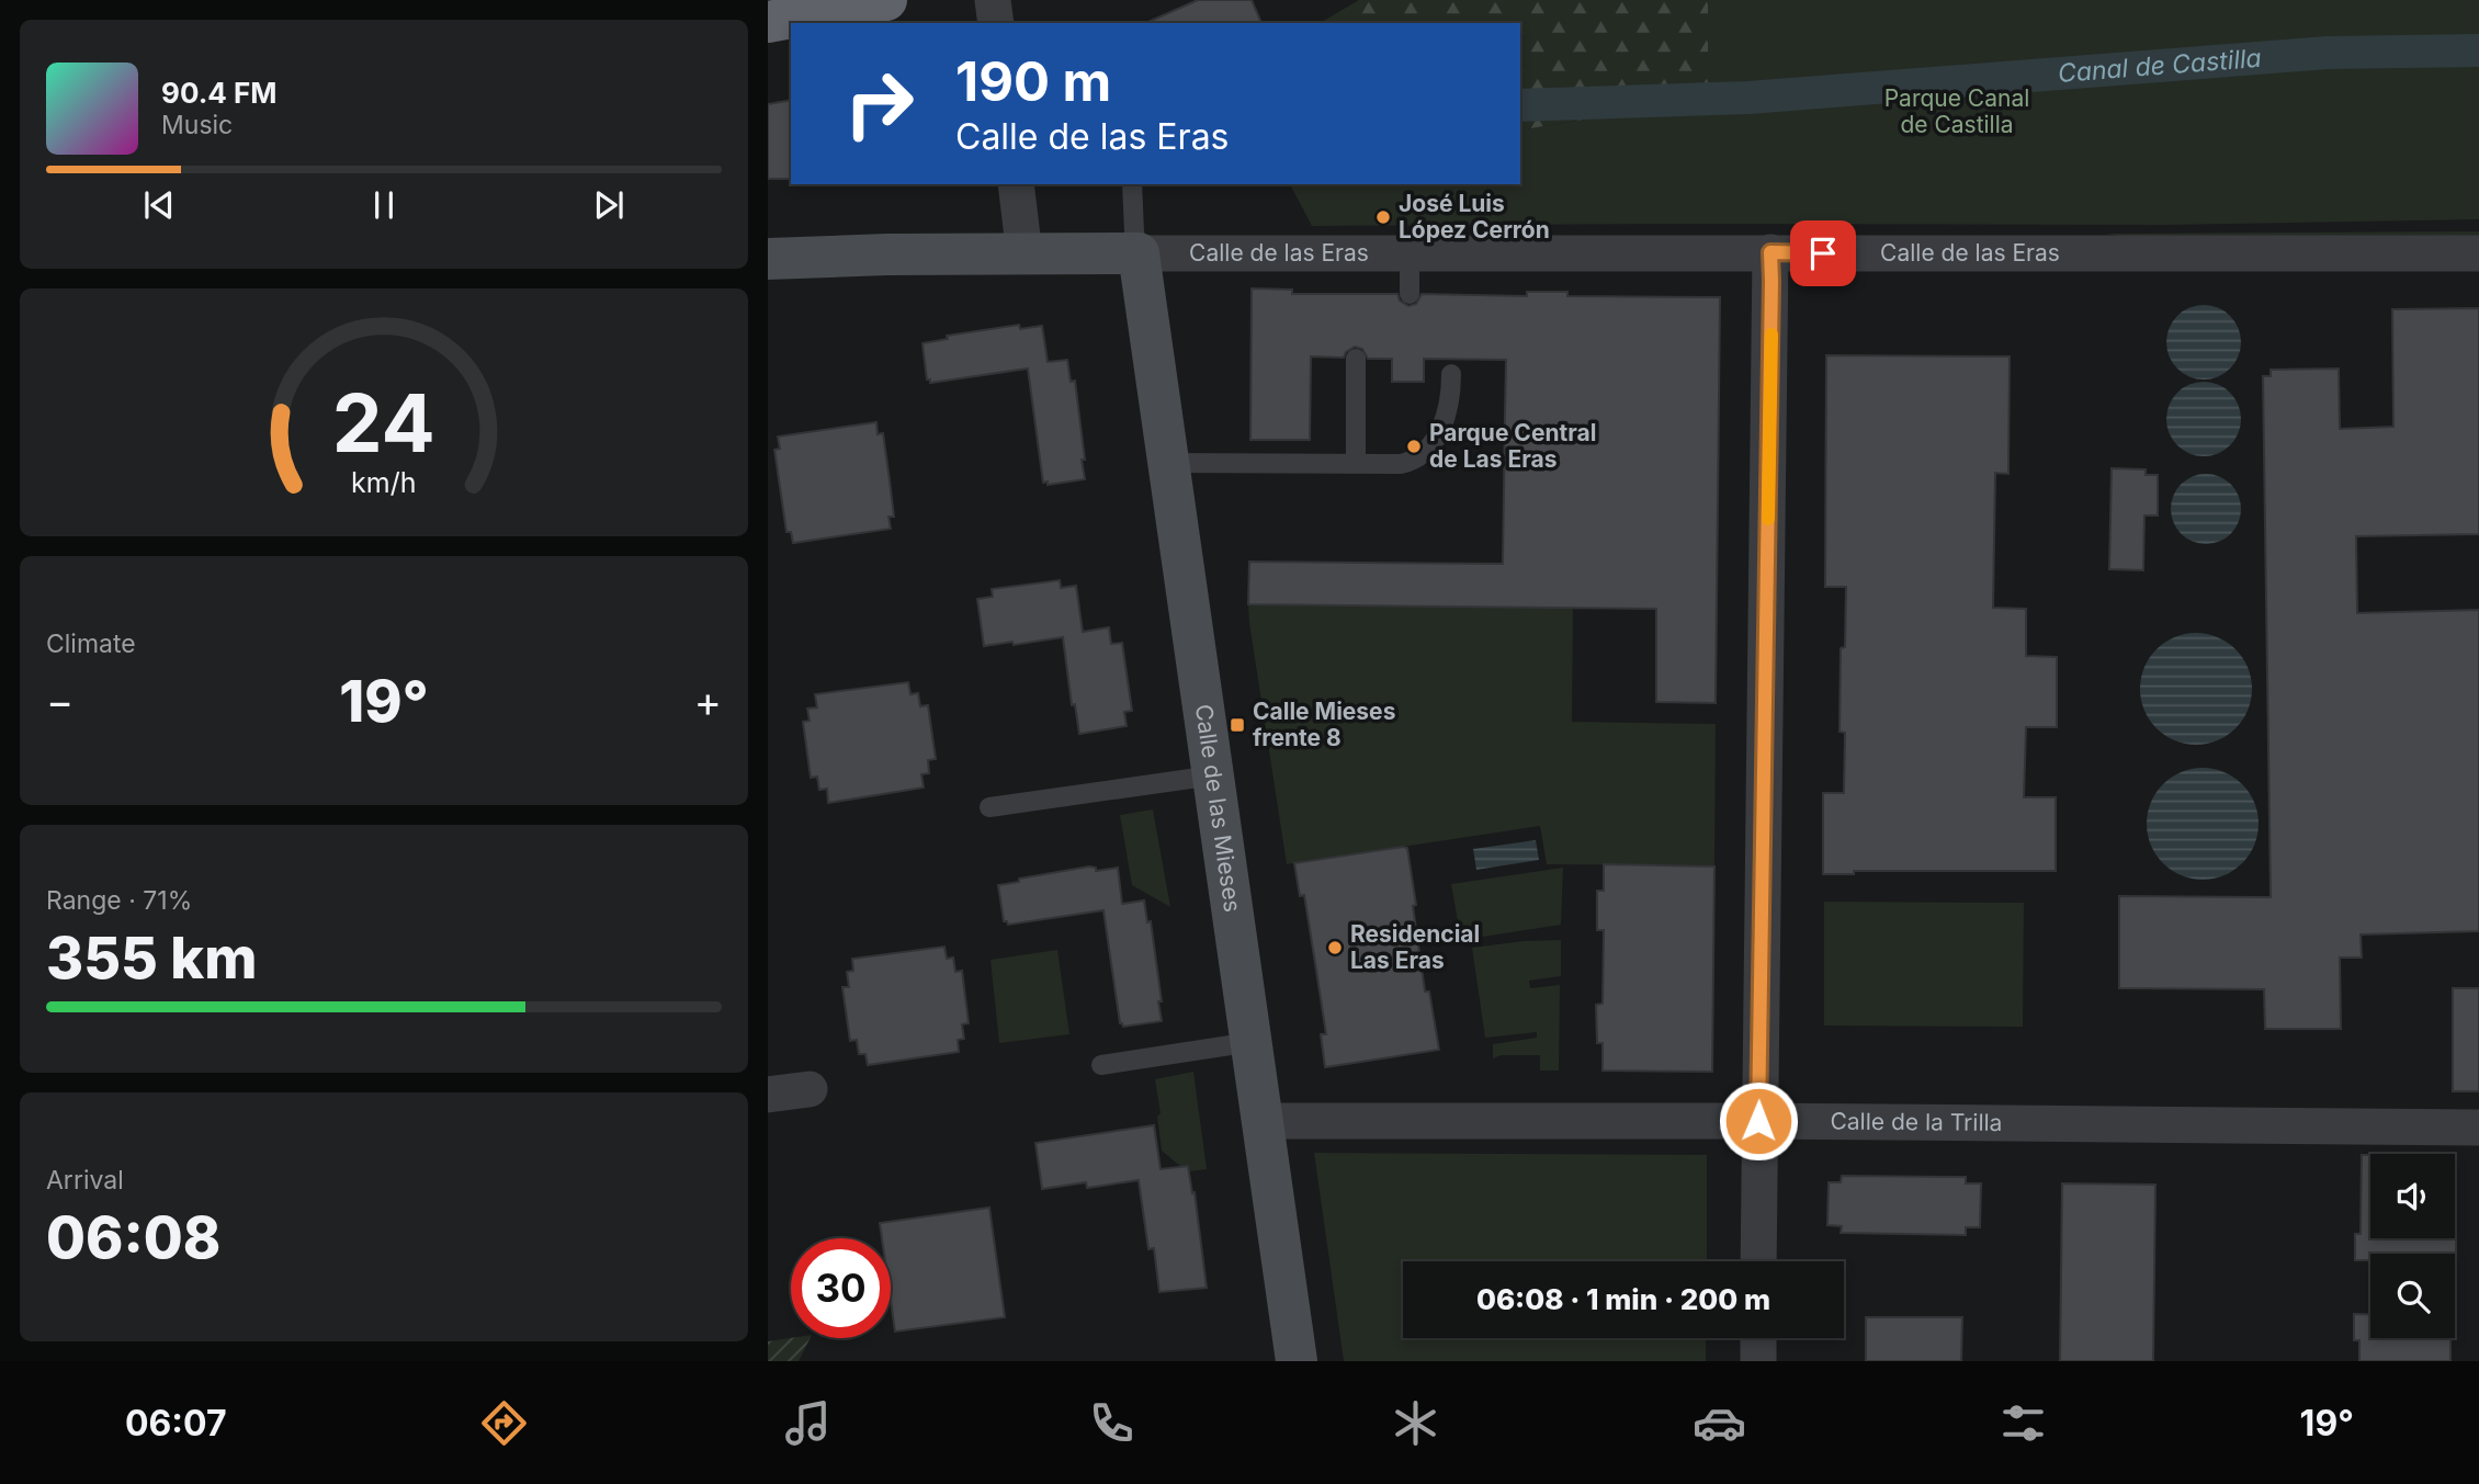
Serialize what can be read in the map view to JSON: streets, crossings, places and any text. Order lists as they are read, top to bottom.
{
  "streets": {
    "main road": ["Calle de las Eras", "Calle de las Mieses"],
    "street": ["Calle de la Trilla"]
  },
  "crossings": [
    ["Calle de las Eras", "Calle de las Mieses"],
    ["Calle de las Mieses", "Calle de la Trilla"]
  ],
  "water": ["Canal de Castilla"],
  "parks": ["Parque Canal de Castilla"],
  "places": {
    "other": ["José Luis López Cerrón", "Parque Central de Las Eras", "Residencial Las Eras"],
    "transit": ["Calle Mieses frente 8"]
  },
  "page": {
    "turn": ["190 m", "Calle de las Eras"],
    "song": ["90.4 FM", "Music"],
    "tile": [
      "Climate",
      ["Range · 71%", "355 km"],
      ["Arrival", "06:08"]
    ],
    "heat": ["−", "19°", "+"],
    "limit": "30",
    "trip": "06:08 · 1 min · 200 m",
    "tabs": ["06:07", "19°"],
    "gauge": ["24", "km/h"]
  }
}
